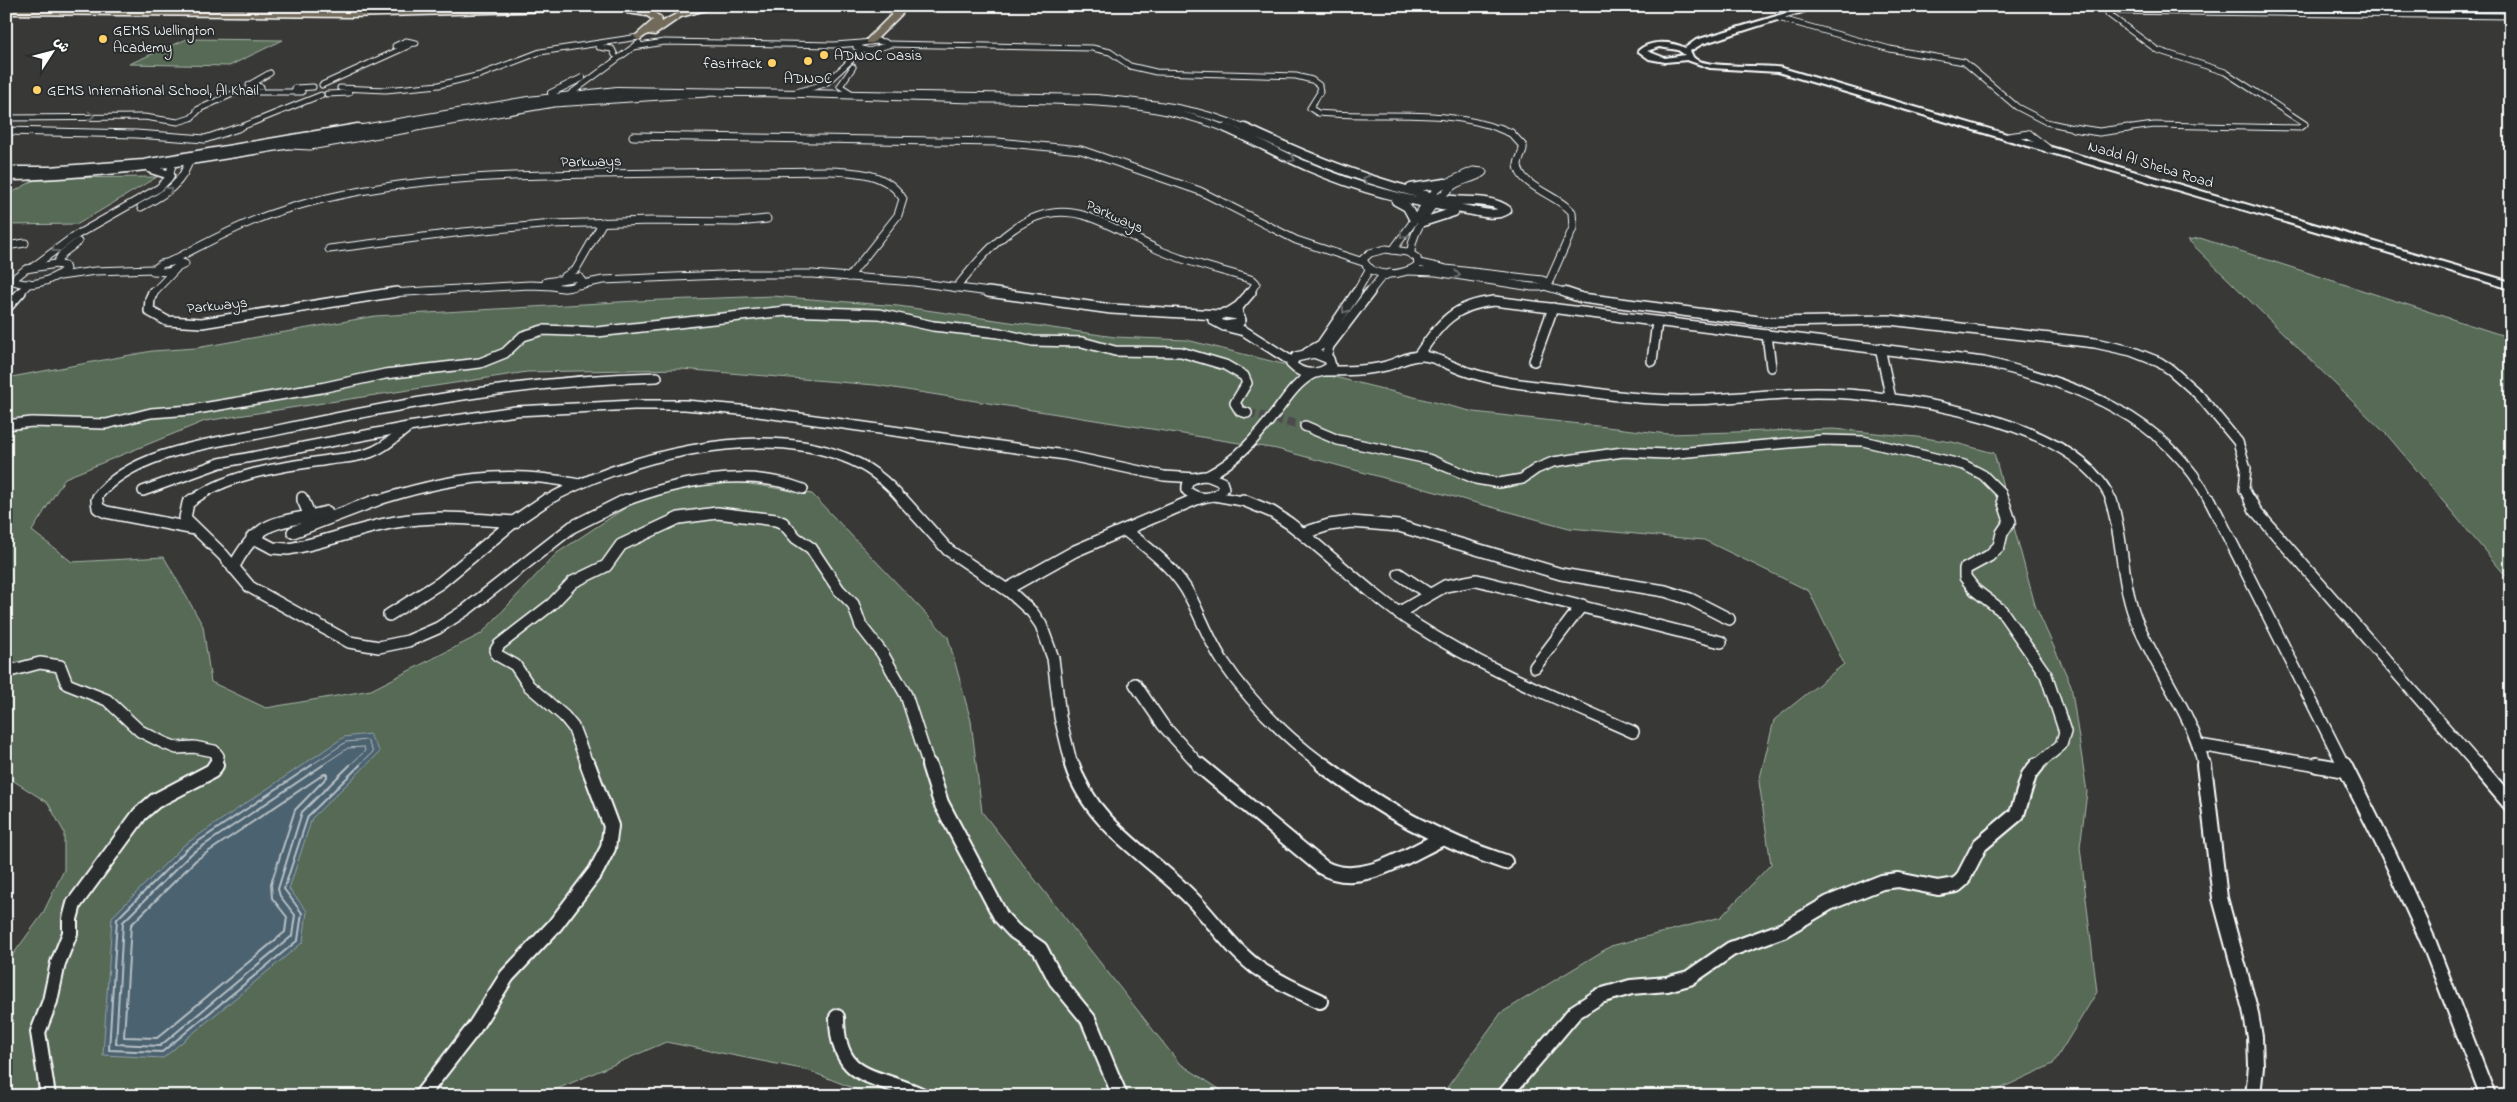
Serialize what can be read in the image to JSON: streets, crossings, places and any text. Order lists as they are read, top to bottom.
{
  "streets": {
    "main road": ["Nadd Al Sheba Road"],
    "street": ["Parkways"]
  },
  "places": [
    "GEMS Wellington Academy",
    "ADNOC Oasis",
    "ADNOC",
    "fasttrack",
    "GEMS International School, Al Khail"
  ],
  "north": "top right"
}
